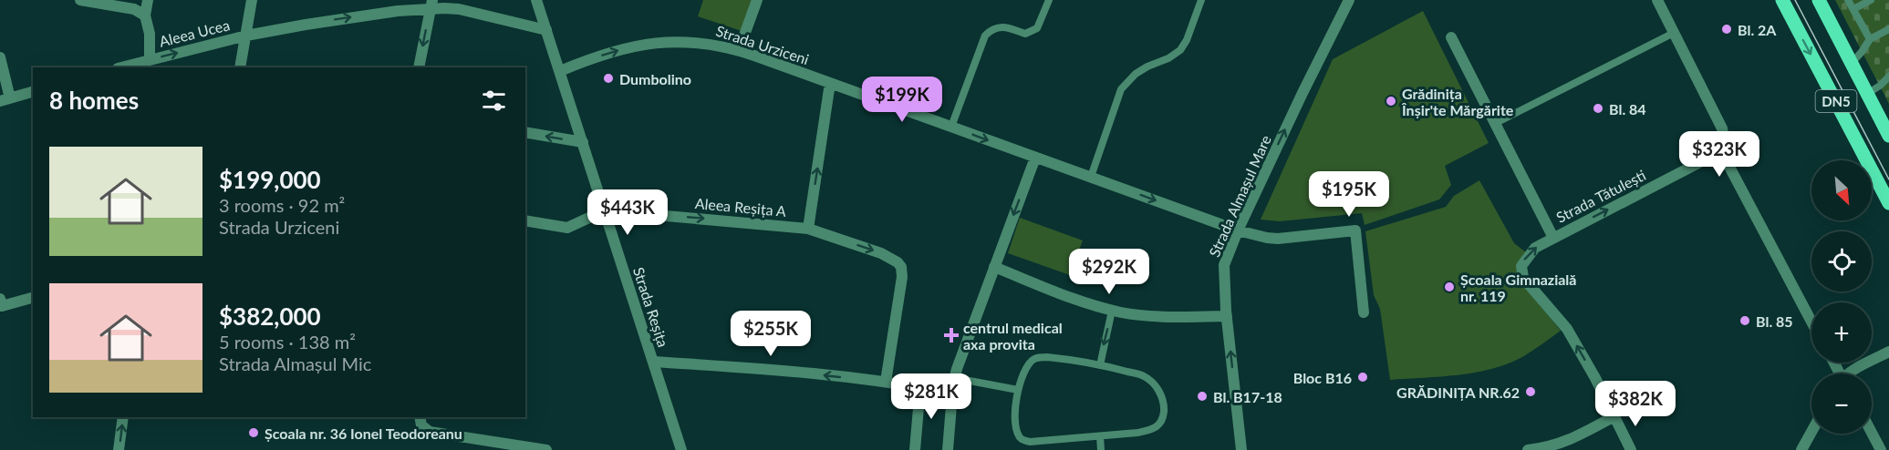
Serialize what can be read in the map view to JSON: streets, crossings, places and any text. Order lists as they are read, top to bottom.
{
  "streets": {
    "main road": ["DN5"],
    "street": [
      "Aleea Ucea",
      "Strada Urziceni",
      "Strada Almașul Mare",
      "Strada Tătulești",
      "Aleea Reșița A",
      "Strada Reșița"
    ]
  },
  "crossings": [
    ["Aleea Ucea", "Strada Reșița"],
    ["Strada Urziceni", "Strada Almașul Mare"],
    ["Strada Urziceni", "Strada Reșița"],
    ["Aleea Reșița A", "Strada Reșița"]
  ],
  "one_way": ["Aleea Ucea", "Strada Urziceni", "Strada Almașul Mare"],
  "places": {
    "other": [
      "Bl. 2A",
      "Dumbolino",
      "Grădinița Înșir'te Mărgărite",
      "Bl. 84",
      "Școala Gimnazială nr. 119",
      "Bl. 85",
      "Bloc B16",
      "GRĂDINIȚA NR.62",
      "Bl. B17-18",
      "Școala nr. 36 Ionel Teodoreanu"
    ],
    "health": ["centrul medical axa provita"]
  },
  "north": "bottom right",
  "page": {
    "heading": "8 homes",
    "price": [
      "$199K",
      "$323K",
      "$195K",
      "$443K",
      "$292K",
      "$255K",
      "$281K",
      "$382K"
    ],
    "list": [
      {
        "name": "$199,000",
        "note": "3 rooms · 92 m² · Strada Urziceni"
      },
      {
        "name": "$382,000",
        "note": "5 rooms · 138 m² · Strada Almașul Mic"
      }
    ],
    "map_buttons": ["+", "−"]
  }
}
